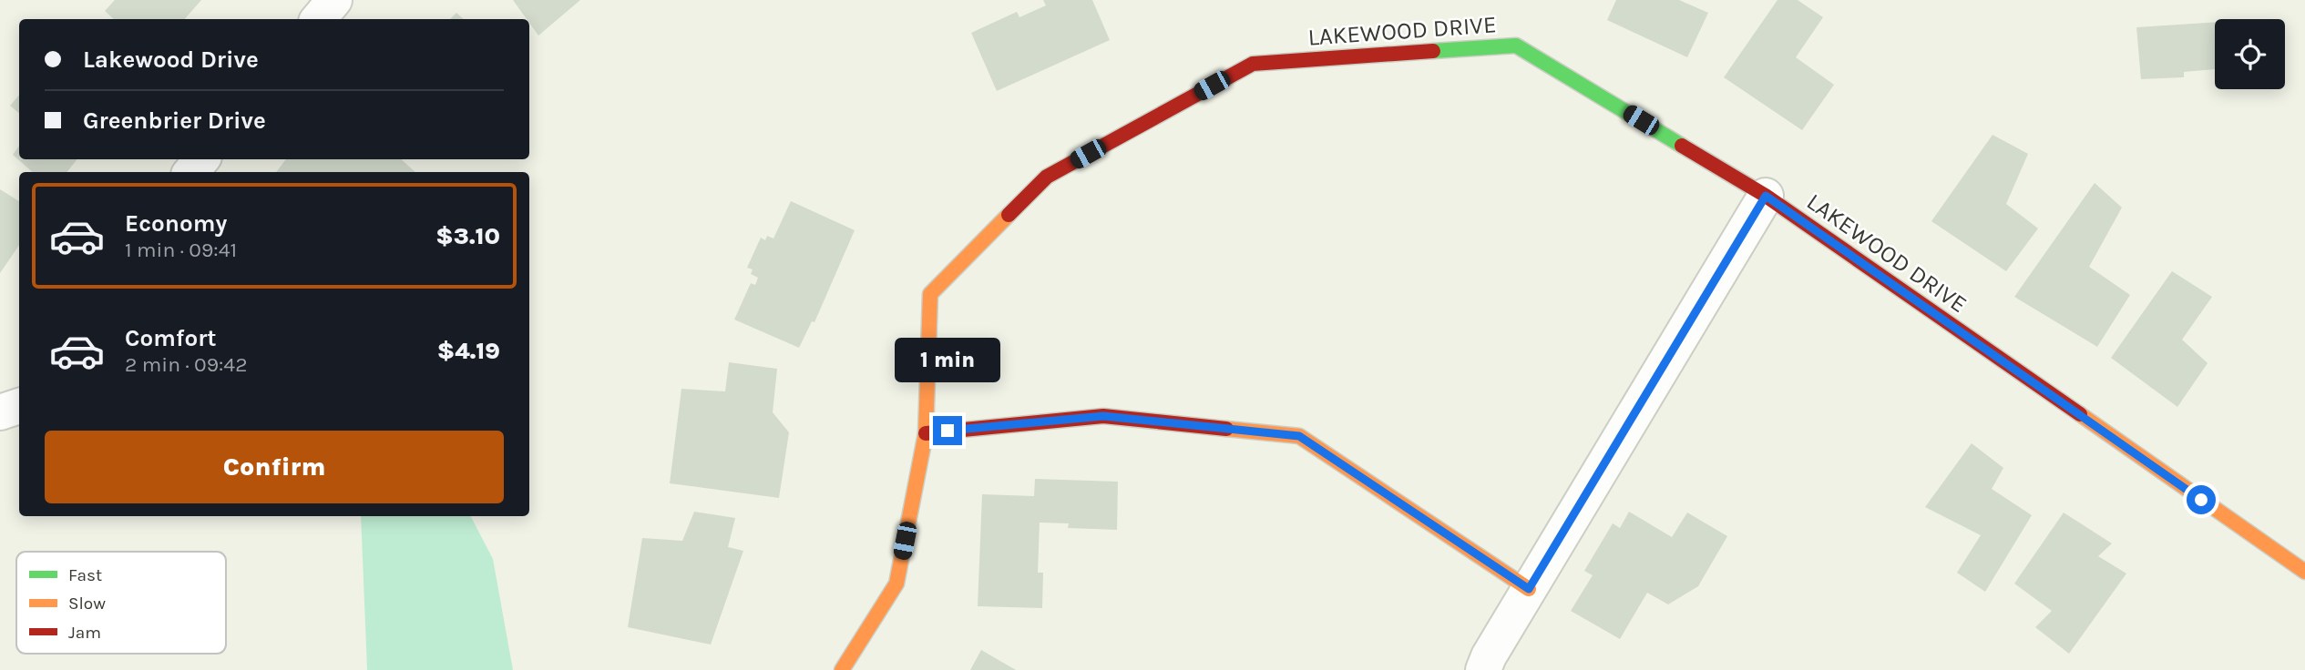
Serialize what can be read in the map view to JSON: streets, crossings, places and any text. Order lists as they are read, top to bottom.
{
  "streets": {
    "street": ["LAKEWOOD DRIVE"]
  },
  "legend": ["Fast", "Slow", "Jam"],
  "page": {
    "banner": ["Lakewood Drive", "Greenbrier Drive"],
    "list": [
      {
        "name": "Economy",
        "note": "1 min · 09:41",
        "value": "$3.10"
      },
      {
        "name": "Comfort",
        "note": "2 min · 09:42",
        "value": "$4.19"
      }
    ],
    "bubble": "1 min",
    "buttons": "Confirm"
  }
}
